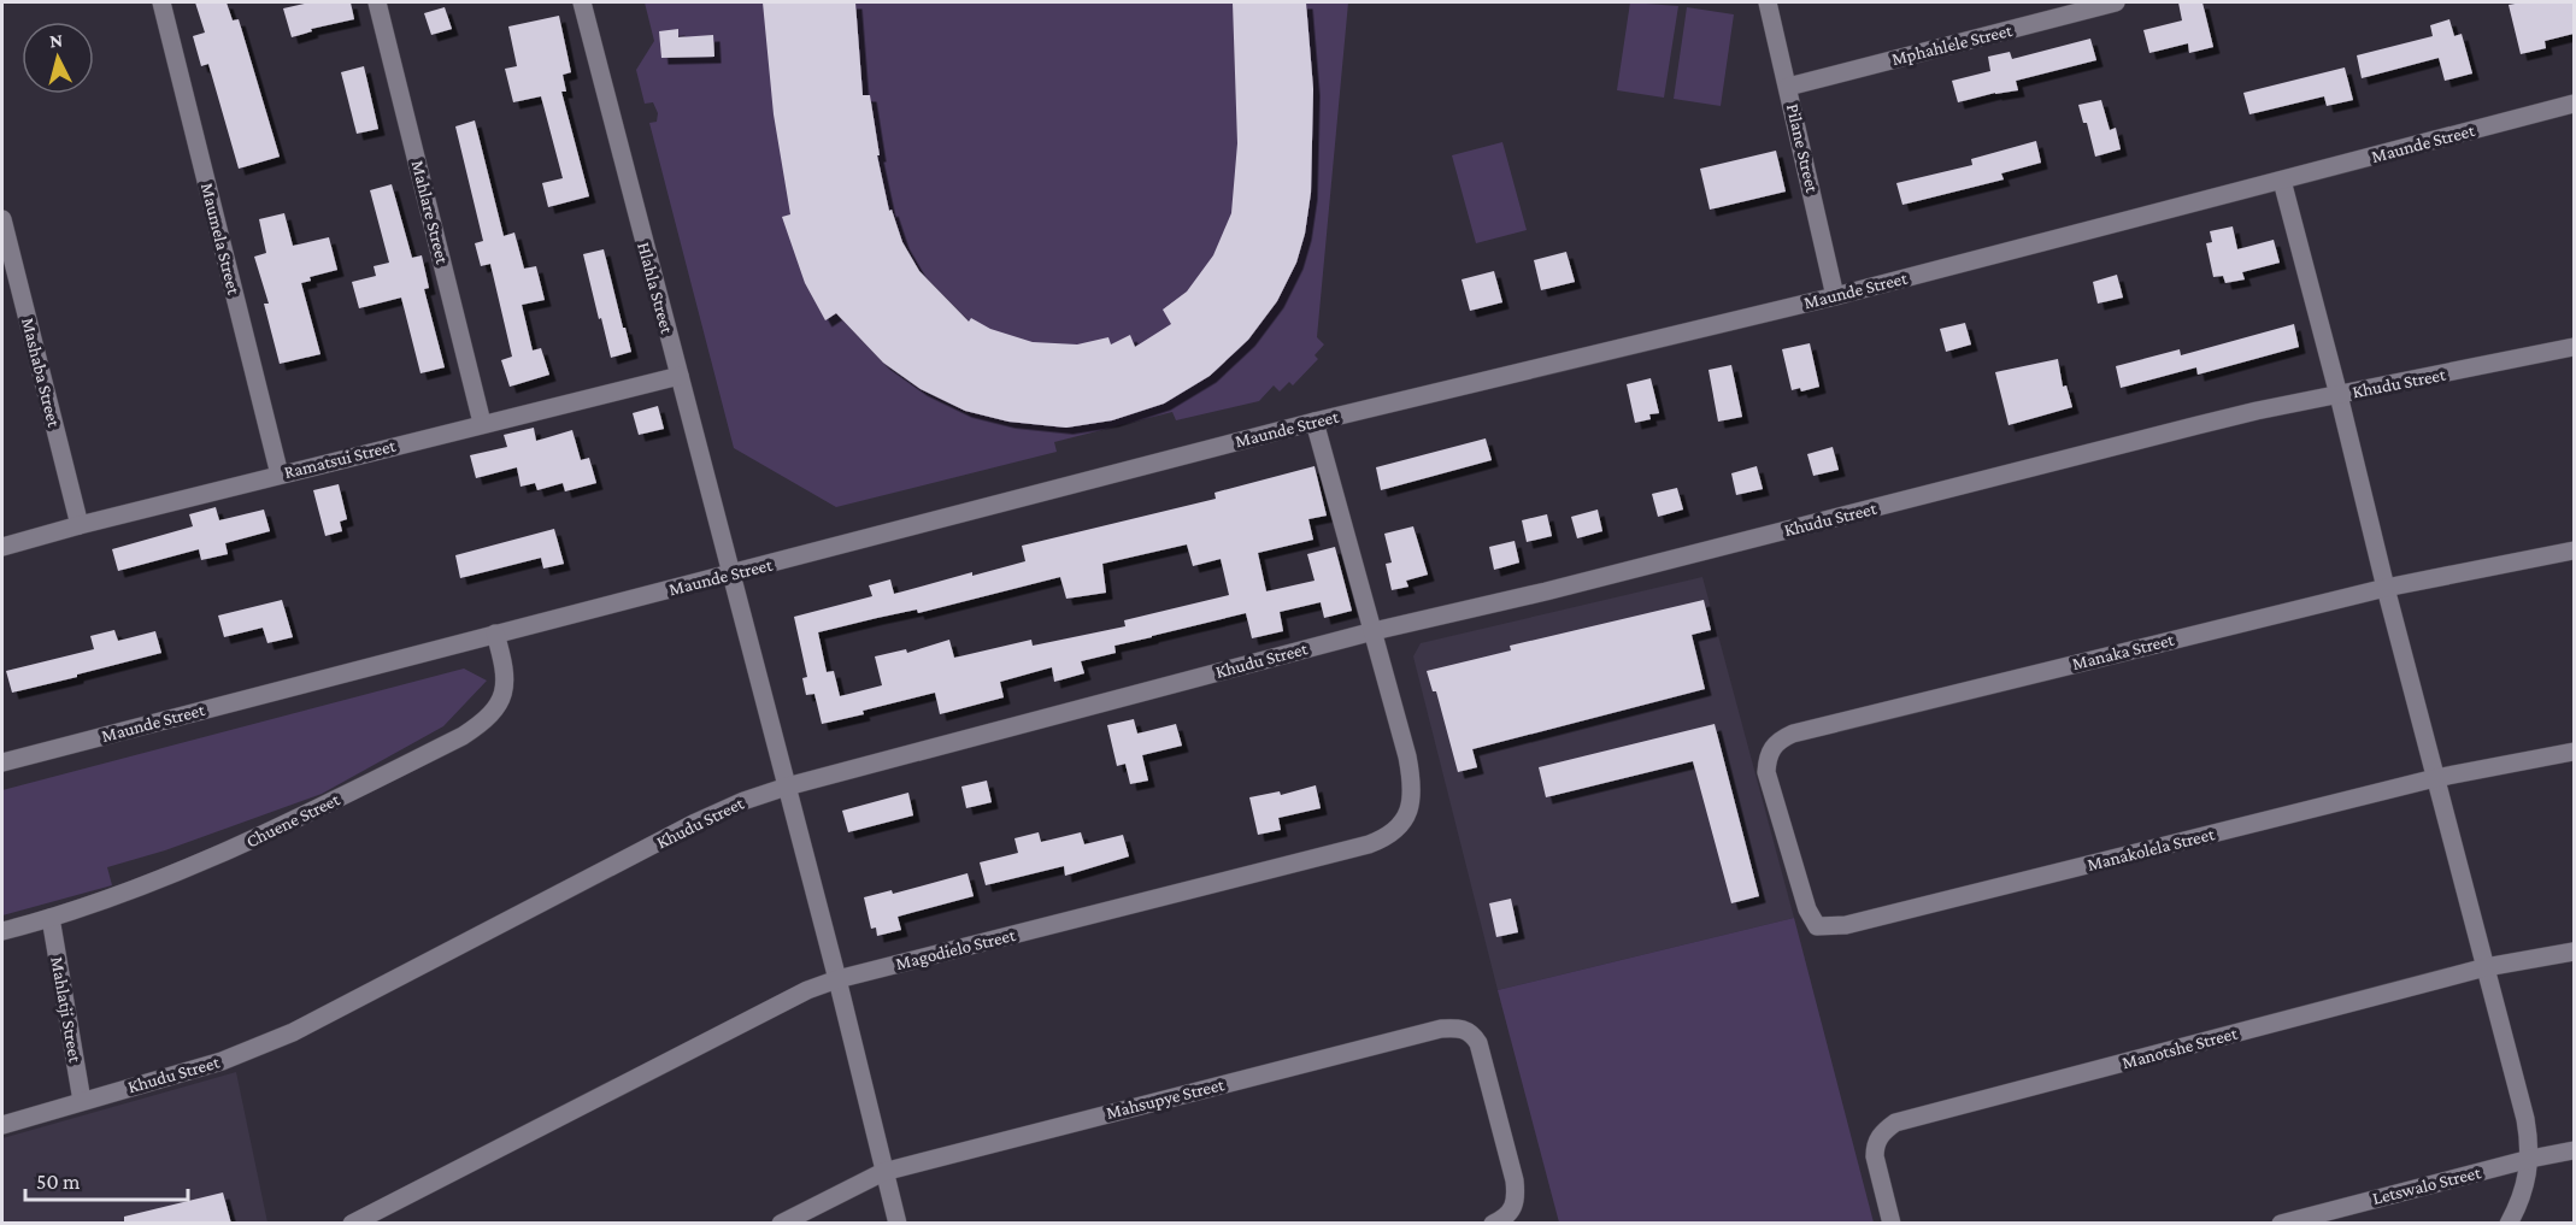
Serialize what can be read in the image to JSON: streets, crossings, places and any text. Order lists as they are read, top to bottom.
{
  "streets": {
    "street": [
      "Mphahlele Street",
      "Maunde Street",
      "Pilane Street",
      "Mahlare Street",
      "Maumela Street",
      "Hlahla Street",
      "Mashaba Street",
      "Khudu Street",
      "Ramatsui Street",
      "Manaka Street",
      "Chuene Street",
      "Manakolela Street",
      "Magodielo Street",
      "Mahlatji Street",
      "Manotshe Street",
      "Mahsupye Street",
      "Letswalo Street"
    ]
  },
  "crossings": [
    ["Mphahlele Street", "Pilane Street"],
    ["Maunde Street", "Pilane Street"],
    ["Maunde Street", "Hlahla Street"],
    ["Maunde Street", "Chuene Street"],
    ["Maunde Street", "Magodielo Street"],
    ["Mahlare Street", "Ramatsui Street"],
    ["Maumela Street", "Ramatsui Street"],
    ["Hlahla Street", "Khudu Street"],
    ["Hlahla Street", "Ramatsui Street"],
    ["Hlahla Street", "Magodielo Street"],
    ["Hlahla Street", "Mahsupye Street"],
    ["Mashaba Street", "Ramatsui Street"],
    ["Khudu Street", "Magodielo Street"],
    ["Khudu Street", "Mahlatji Street"],
    ["Manaka Street", "Manakolela Street"],
    ["Chuene Street", "Mahlatji Street"]
  ],
  "scale_bar": "50 m",
  "north": "top"
}
